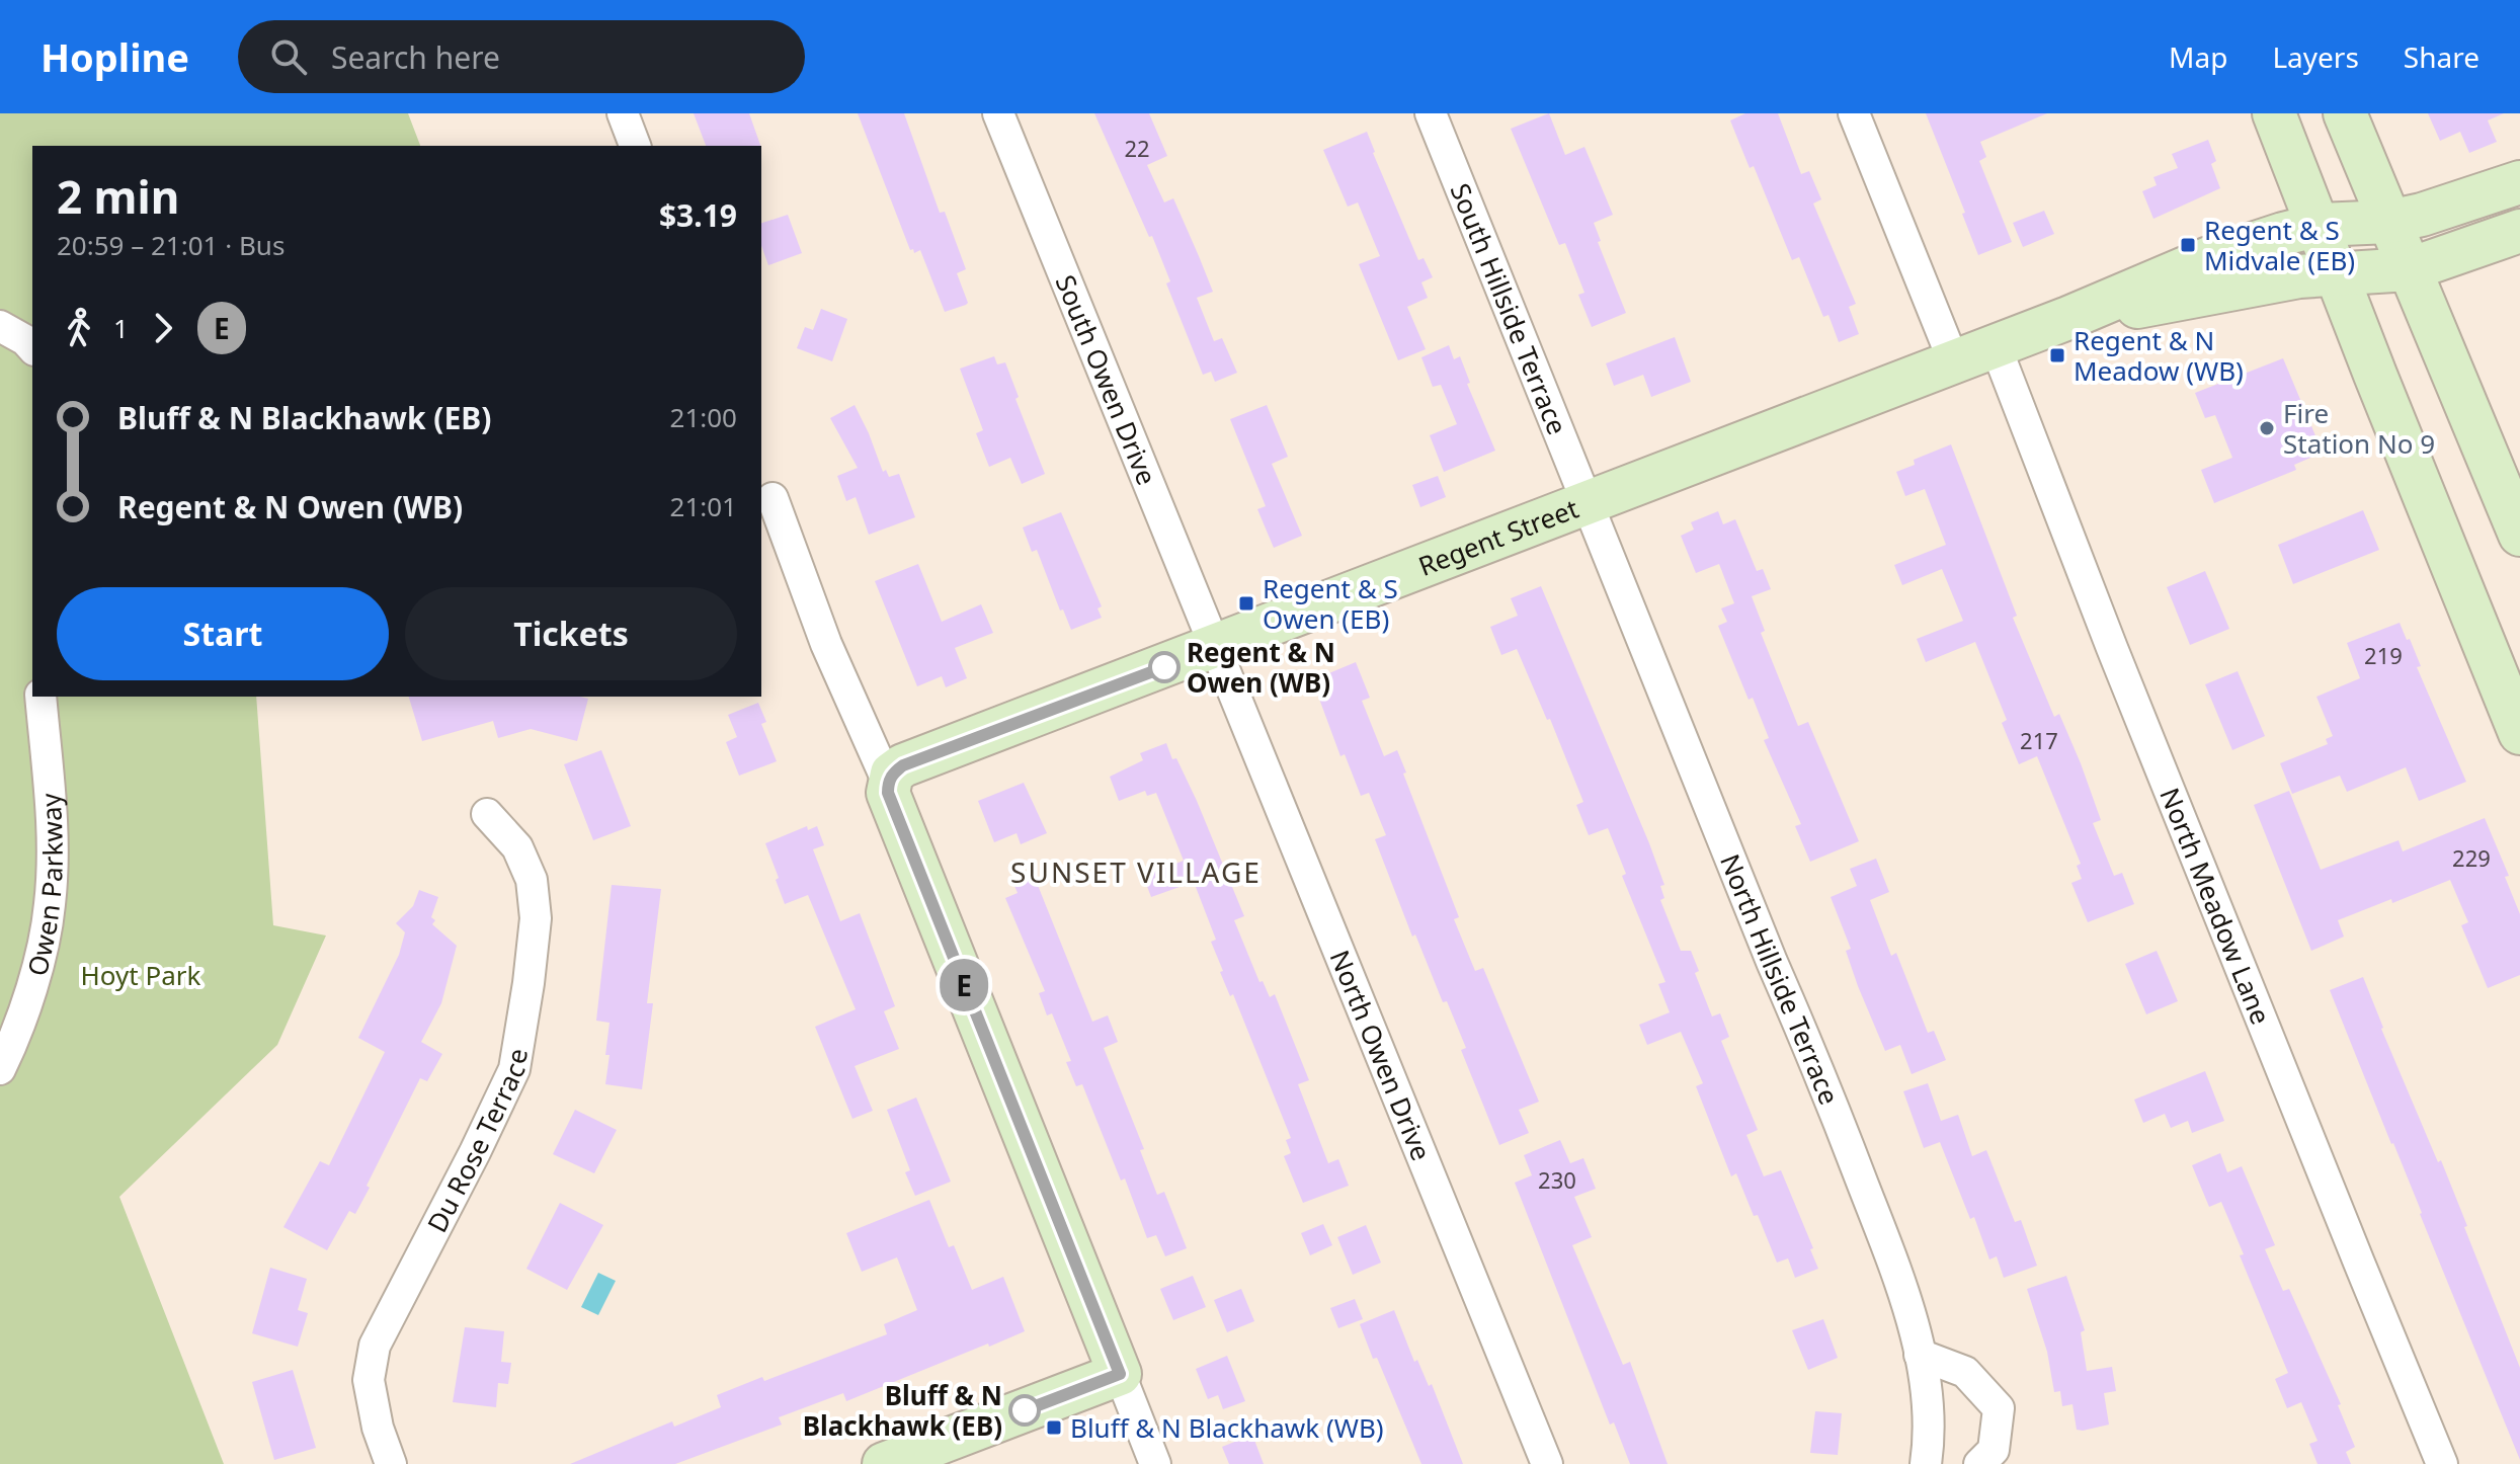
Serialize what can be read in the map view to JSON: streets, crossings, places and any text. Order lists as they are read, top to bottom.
{
  "streets": {
    "street": [
      "South Hillside Terrace",
      "South Owen Drive",
      "Regent Street",
      "Owen Parkway",
      "North Meadow Lane",
      "North Hillside Terrace",
      "North Owen Drive",
      "Du Rose Terrace"
    ]
  },
  "crossings": [
    ["South Hillside Terrace", "Regent Street"],
    ["South Hillside Terrace", "North Hillside Terrace"],
    ["South Owen Drive", "Regent Street"],
    ["South Owen Drive", "North Owen Drive"],
    ["Regent Street", "North Meadow Lane"],
    ["Regent Street", "North Hillside Terrace"],
    ["Regent Street", "North Owen Drive"]
  ],
  "districts": ["SUNSET VILLAGE"],
  "parks": ["Hoyt Park"],
  "places": {
    "transit": [
      "Regent & S Midvale (EB)",
      "Regent & N Meadow (WB)",
      "Regent & S Owen (EB)",
      "Bluff & N Blackhawk (WB)"
    ],
    "other": ["Fire Station No 9", "Regent & N Owen (WB)", "Bluff & N Blackhawk (EB)"]
  },
  "lines": ["bus line E"],
  "house_numbers": [
    "22",
    "219",
    "217",
    "229",
    "230"
  ],
  "page": {
    "header": "Hopline",
    "search": "Search here",
    "nav": ["Map", "Layers", "Share"],
    "on_map": "E",
    "heading": ["2 min", "20:59 – 21:01 · Bus", "$3.19"],
    "legs": ["1", "E"],
    "list": [
      {
        "name": "Bluff & N Blackhawk (EB)",
        "value": "21:00"
      },
      {
        "name": "Regent & N Owen (WB)",
        "value": "21:01"
      }
    ],
    "buttons": ["Start", "Tickets"]
  }
}
